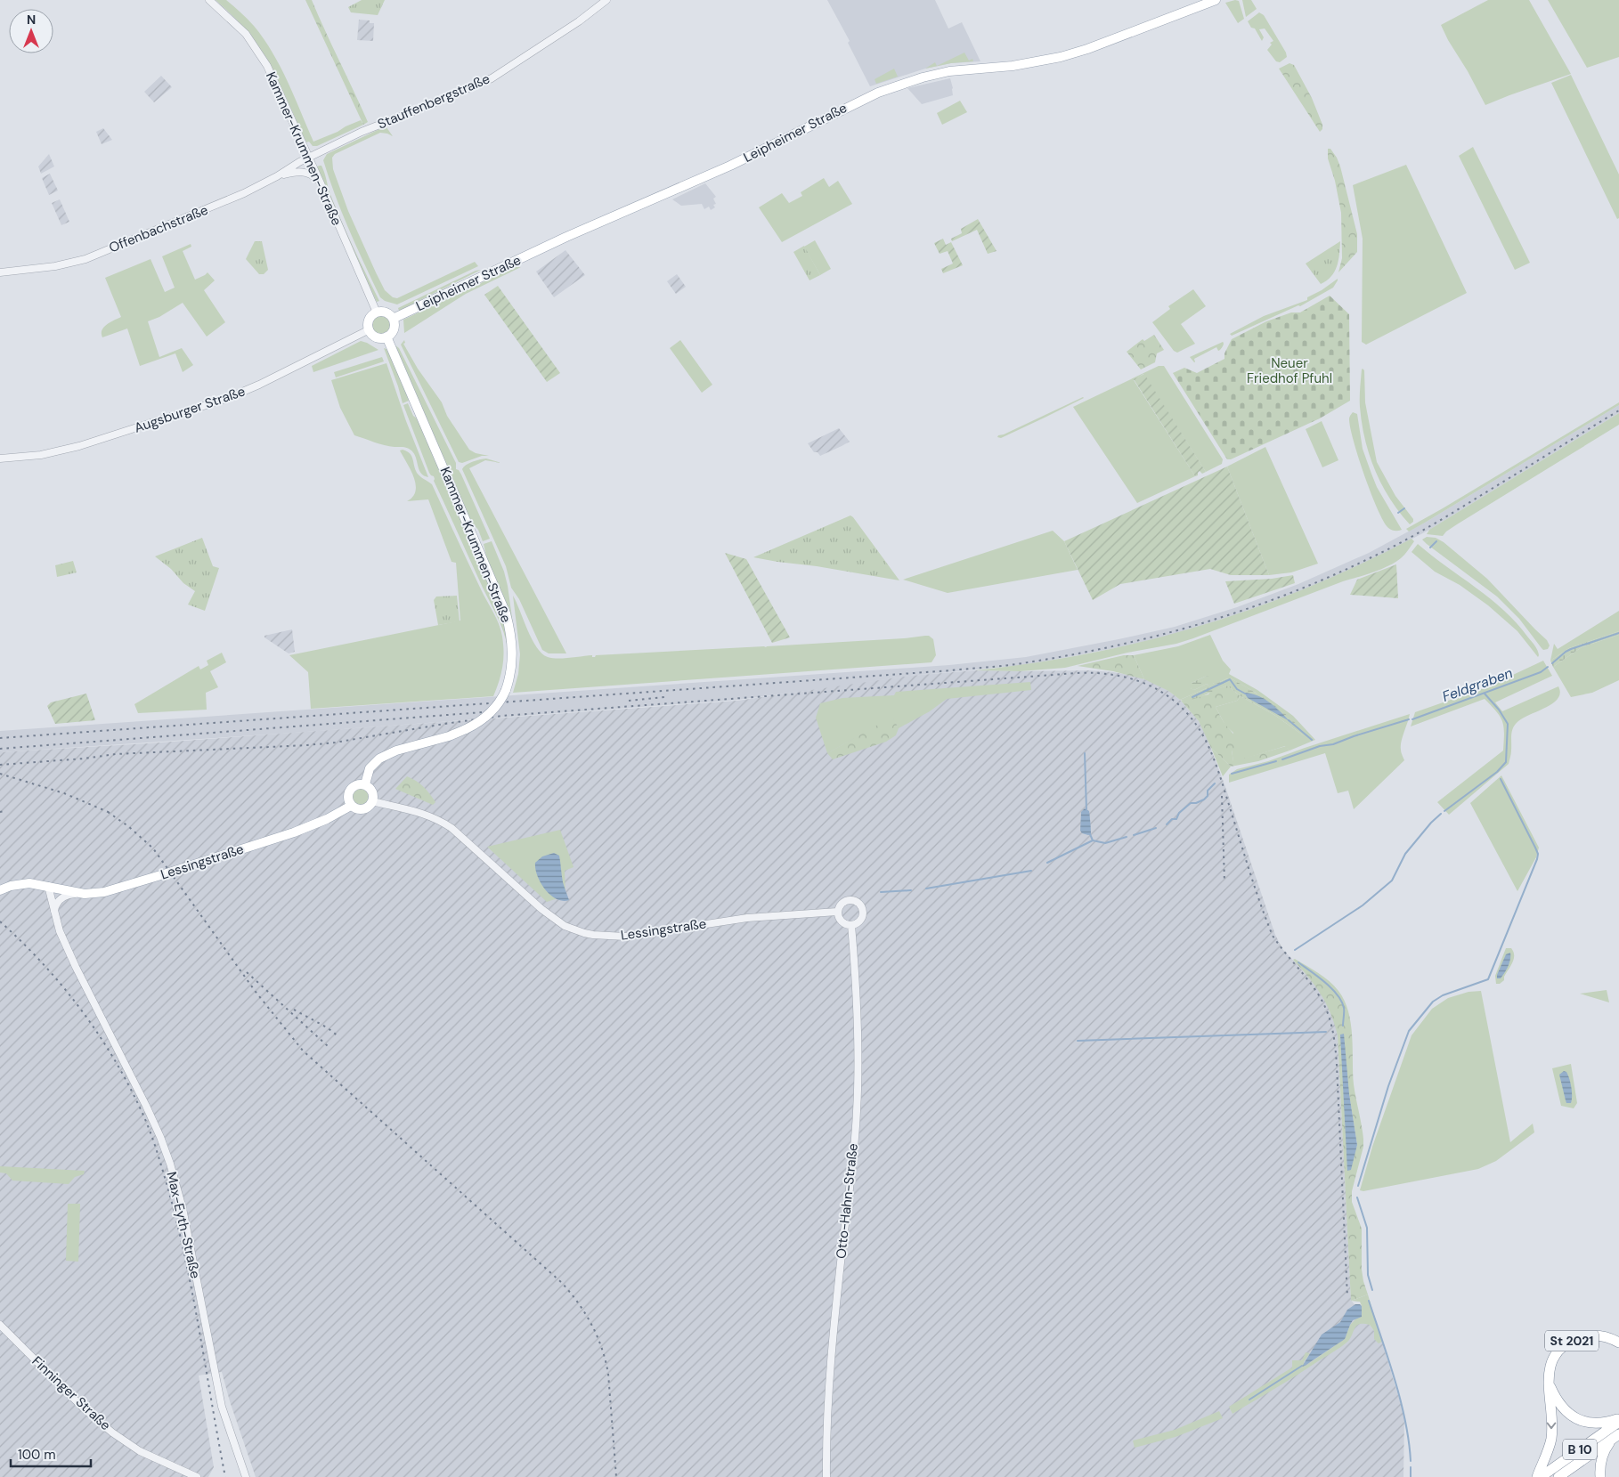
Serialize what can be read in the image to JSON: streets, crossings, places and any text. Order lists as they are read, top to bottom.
{
  "streets": {
    "highway": ["St 2021", "B 10"],
    "main road": ["Leipheimer Straße", "Kammer-Krummen-Straße", "Lessingstraße"],
    "street": [
      "Stauffenbergstraße",
      "Offenbachstraße",
      "Augsburger Straße",
      "Otto-Hahn-Straße",
      "Max-Eyth-Straße",
      "Finninger Straße"
    ]
  },
  "crossings": [
    ["Stauffenbergstraße", "Kammer-Krummen-Straße"],
    ["Stauffenbergstraße", "Offenbachstraße"],
    ["Leipheimer Straße", "Kammer-Krummen-Straße"],
    ["Leipheimer Straße", "Augsburger Straße"],
    ["Kammer-Krummen-Straße", "Offenbachstraße"],
    ["Kammer-Krummen-Straße", "Augsburger Straße"],
    ["Kammer-Krummen-Straße", "Lessingstraße"],
    ["Lessingstraße", "Otto-Hahn-Straße"],
    ["Lessingstraße", "Max-Eyth-Straße"]
  ],
  "water": ["Feldgraben"],
  "parks": ["Neuer Friedhof Pfuhl"],
  "scale_bar": "100 m",
  "north": "top"
}
